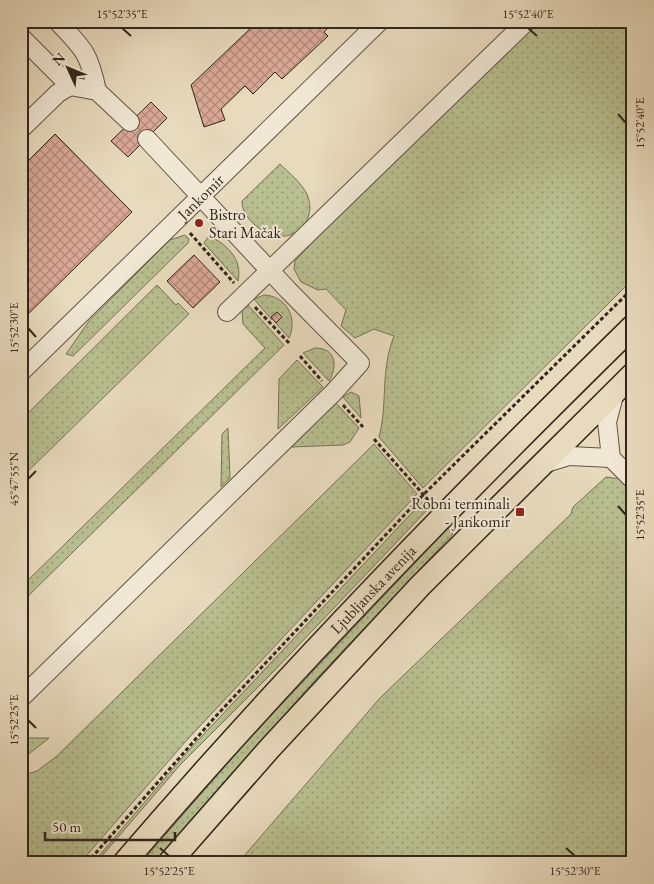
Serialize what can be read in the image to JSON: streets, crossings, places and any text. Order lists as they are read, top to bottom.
{
  "streets": {
    "main road": ["Ljubljanska avenija"],
    "street": ["Jankomir"]
  },
  "places": {
    "other": ["Bistro Stari Mačak"],
    "transit": ["Robni terminali - Jankomir"]
  },
  "scale_bar": "50 m",
  "north": "top left",
  "coordinates": [
    "15°52'35\"E",
    "15°52'40\"E",
    "15°52'30\"E",
    "45°47'55\"N",
    "15°52'25\"E"
  ]
}
